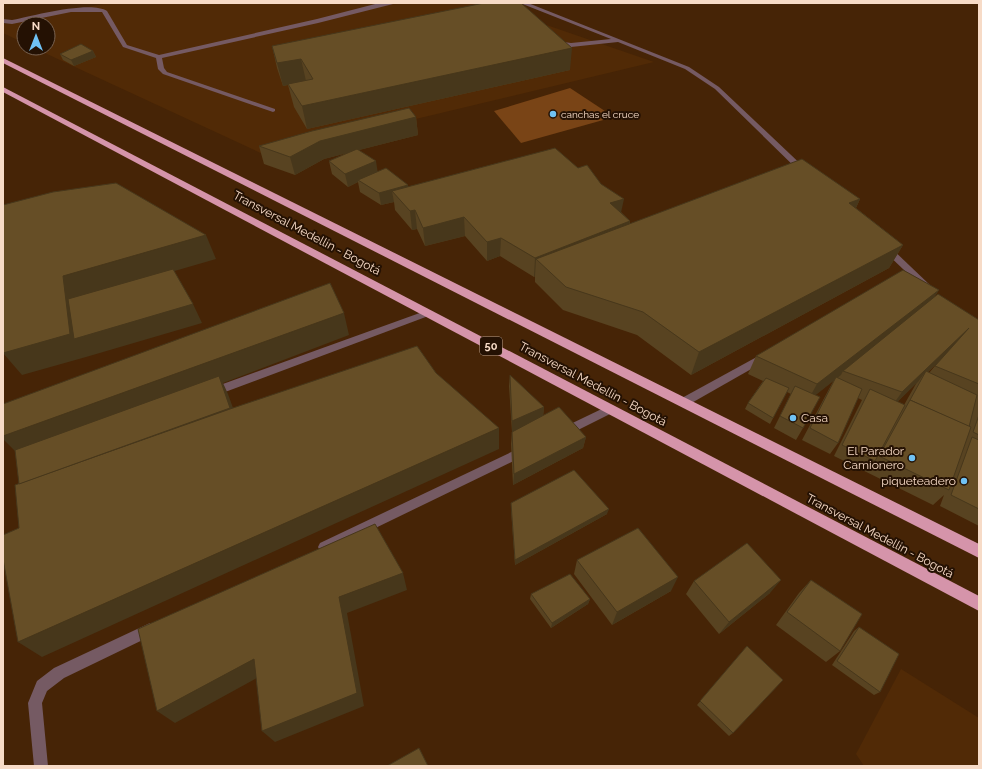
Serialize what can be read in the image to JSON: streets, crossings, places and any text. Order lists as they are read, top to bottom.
{
  "streets": {
    "highway": ["Transversal Medellin - Bogotá", "50"]
  },
  "places": [
    "canchas el cruce",
    "Casa",
    "El Parador Camionero",
    "piqueteadero"
  ],
  "north": "top"
}
